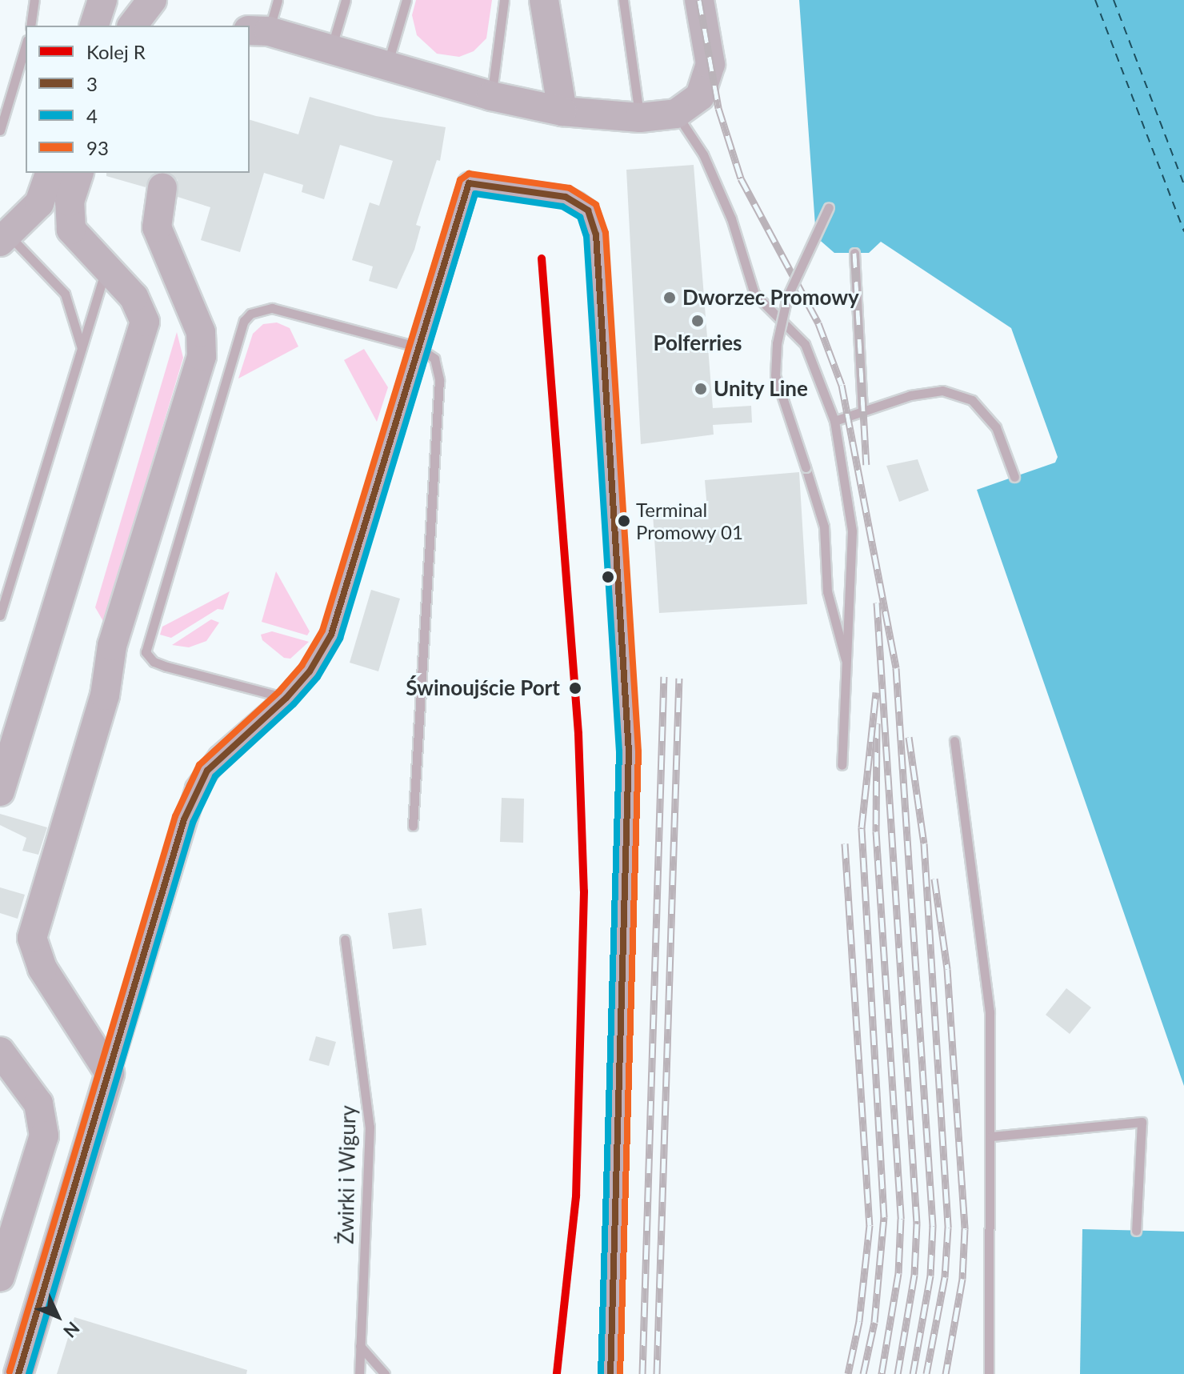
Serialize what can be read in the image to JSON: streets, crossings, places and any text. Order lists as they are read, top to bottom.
{
  "streets": {
    "lane": ["Żwirki i Wigury"]
  },
  "places": [
    "Dworzec Promowy",
    "Polferries",
    "Unity Line",
    "Terminal Promowy 01",
    "Świnoujście Port"
  ],
  "lines": [
    "transit line 93",
    "transit line 3",
    "transit line 4",
    "rail line R"
  ],
  "legend": [
    "Kolej R",
    "3",
    "4",
    "93"
  ],
  "north": "bottom right"
}
